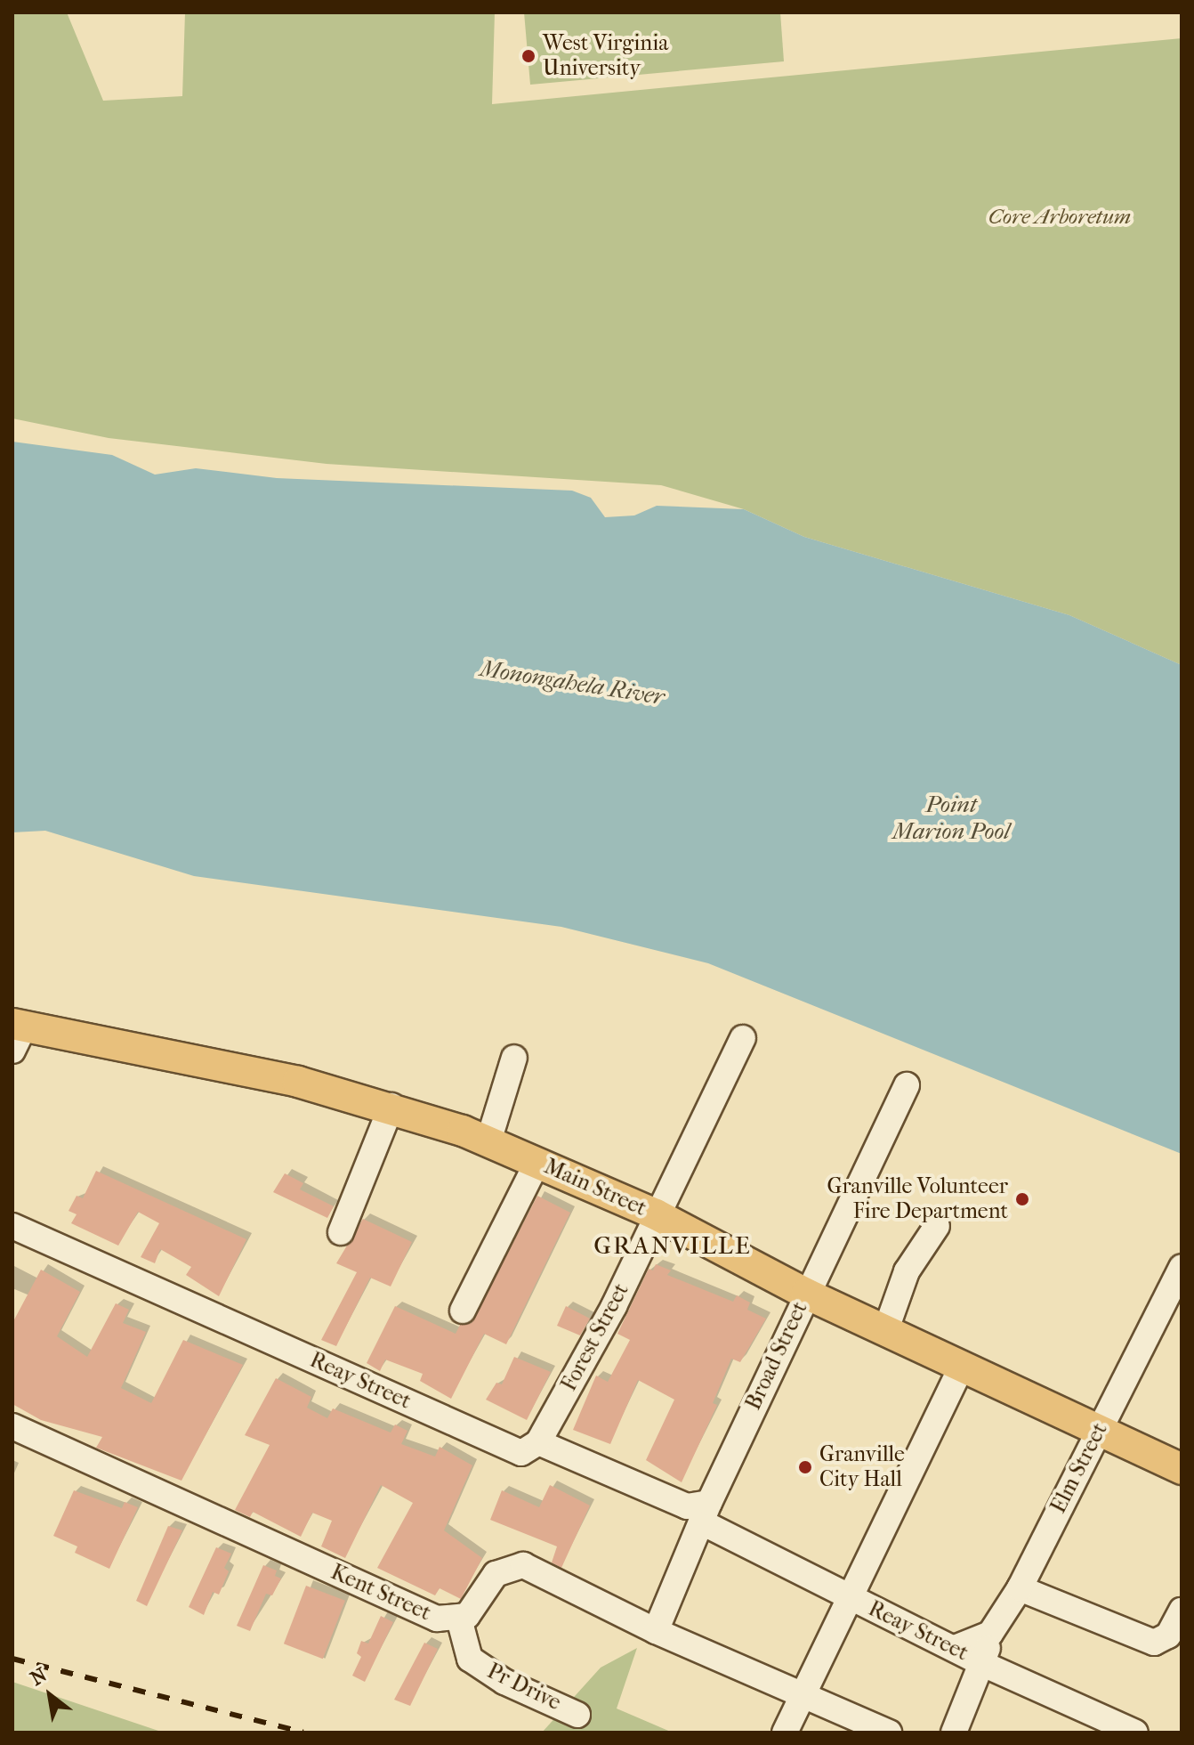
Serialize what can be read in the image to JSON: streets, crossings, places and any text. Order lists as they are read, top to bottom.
{
  "streets": {
    "main road": ["Main Street"],
    "street": [
      "Forest Street",
      "Broad Street",
      "Reay Street",
      "Elm Street",
      "Kent Street",
      "Pr Drive"
    ]
  },
  "crossings": [
    ["Main Street", "Forest Street"],
    ["Main Street", "Broad Street"],
    ["Main Street", "Elm Street"],
    ["Forest Street", "Reay Street"],
    ["Broad Street", "Reay Street"],
    ["Broad Street", "Kent Street"],
    ["Kent Street", "Pr Drive"]
  ],
  "districts": ["GRANVILLE"],
  "water": ["Monongahela River", "Point Marion Pool"],
  "parks": ["Core Arboretum"],
  "places": ["West Virginia University", "Granville Volunteer Fire Department", "Granville City Hall"],
  "north": "top left"
}
